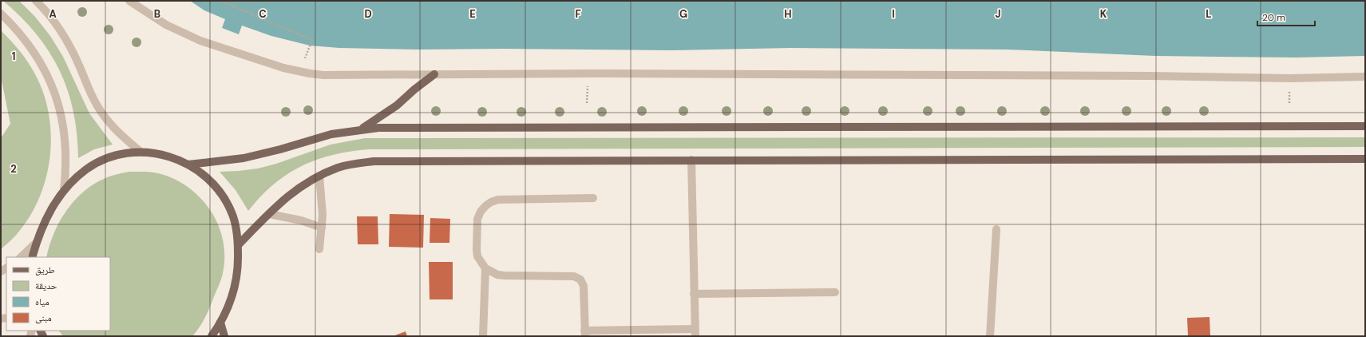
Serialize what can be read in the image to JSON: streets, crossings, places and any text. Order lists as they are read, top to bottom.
{
  "legend": [
    "طريق",
    "حديقة",
    "مياه",
    "مبنى"
  ],
  "scale_bar": "20 m",
  "grid": {
    "columns": [
      "A",
      "B",
      "C",
      "D",
      "E",
      "F",
      "G",
      "H",
      "I",
      "J",
      "K",
      "L"
    ],
    "rows": ["1", "2"]
  }
}
